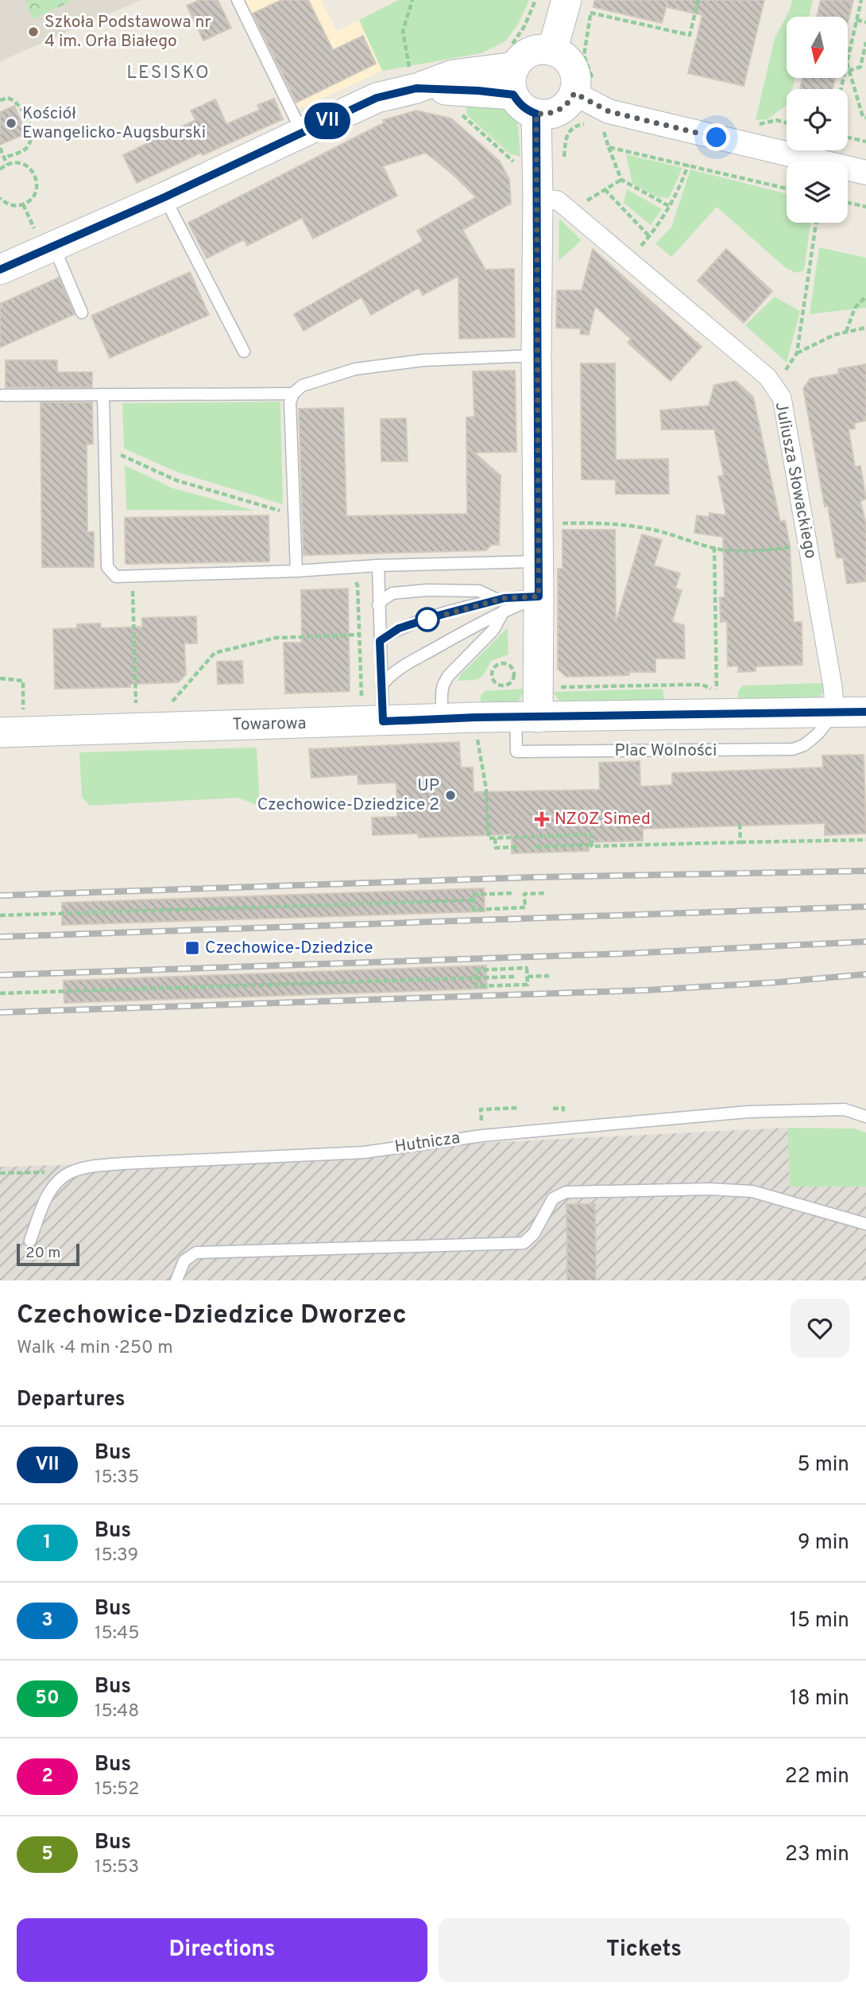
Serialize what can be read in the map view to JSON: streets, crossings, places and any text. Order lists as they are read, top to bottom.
{
  "streets": {
    "street": ["Juliusza Słowackiego", "Towarowa"],
    "lane": ["Plac Wolności", "Hutnicza"]
  },
  "crossings": [
    ["Juliusza Słowackiego", "Towarowa"],
    ["Juliusza Słowackiego", "Plac Wolności"],
    ["Towarowa", "Plac Wolności"]
  ],
  "districts": ["LESISKO"],
  "places": {
    "other": ["Szkoła Podstawowa nr 4 im. Orła Białego", "Kościół Ewangelicko-Augsburski", "UP Czechowice-Dziedzice 2"],
    "health": ["NZOZ Simed"],
    "transit": ["Czechowice-Dziedzice"]
  },
  "lines": ["bus line VII"],
  "scale_bar": "20 m",
  "north": "bottom",
  "page": {
    "on_map": "VII",
    "scale": "20 m",
    "heading": [
      ["Czechowice-Dziedzice Dworzec", "Walk · 4 min · 250 m"],
      "Departures"
    ],
    "list": [
      {
        "mark": "VII",
        "name": "Bus",
        "note": "15:35",
        "value": "5 min"
      },
      {
        "mark": "1",
        "name": "Bus",
        "note": "15:39",
        "value": "9 min"
      },
      {
        "mark": "3",
        "name": "Bus",
        "note": "15:45",
        "value": "15 min"
      },
      {
        "mark": "50",
        "name": "Bus",
        "note": "15:48",
        "value": "18 min"
      },
      {
        "mark": "2",
        "name": "Bus",
        "note": "15:52",
        "value": "22 min"
      },
      {
        "mark": "5",
        "name": "Bus",
        "note": "15:53",
        "value": "23 min"
      }
    ],
    "buttons": ["Directions", "Tickets"]
  }
}
